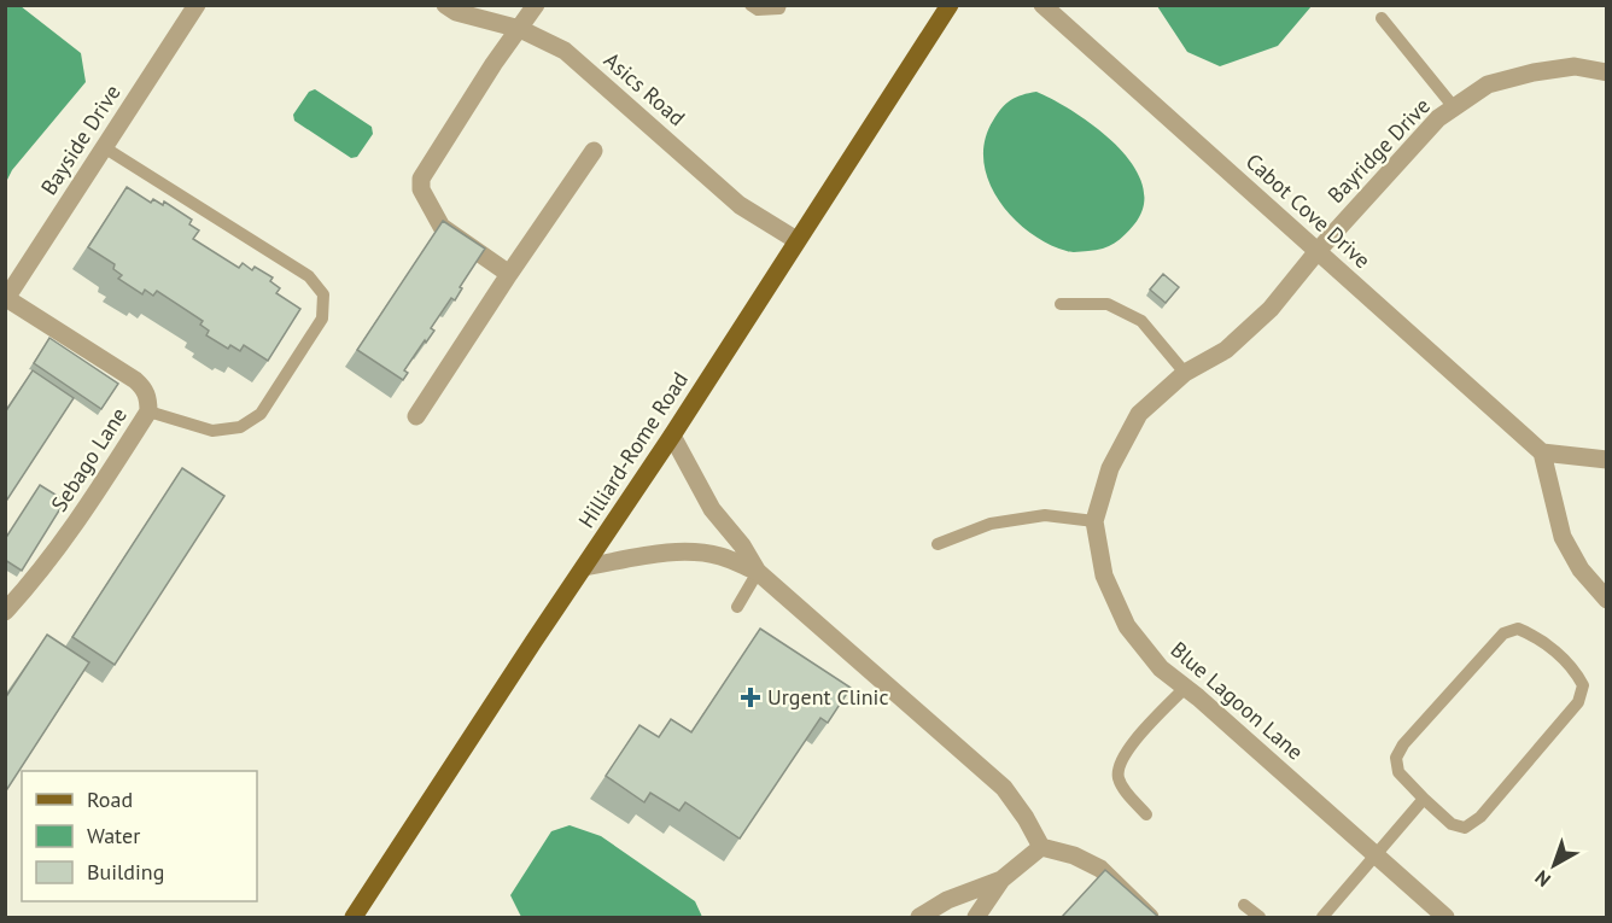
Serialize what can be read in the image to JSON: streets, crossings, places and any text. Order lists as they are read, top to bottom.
{
  "streets": {
    "main road": ["Hilliard-Rome Road"],
    "street": [
      "Asics Road",
      "Bayside Drive",
      "Bayridge Drive",
      "Cabot Cove Drive",
      "Sebago Lane",
      "Blue Lagoon Lane"
    ]
  },
  "crossings": [
    ["Asics Road", "Hilliard-Rome Road"],
    ["Bayside Drive", "Sebago Lane"],
    ["Bayridge Drive", "Cabot Cove Drive"],
    ["Bayridge Drive", "Blue Lagoon Lane"],
    ["Cabot Cove Drive", "Blue Lagoon Lane"]
  ],
  "places": {
    "health": ["Urgent Clinic"]
  },
  "legend": ["Road", "Water", "Building"],
  "north": "bottom left"
}
